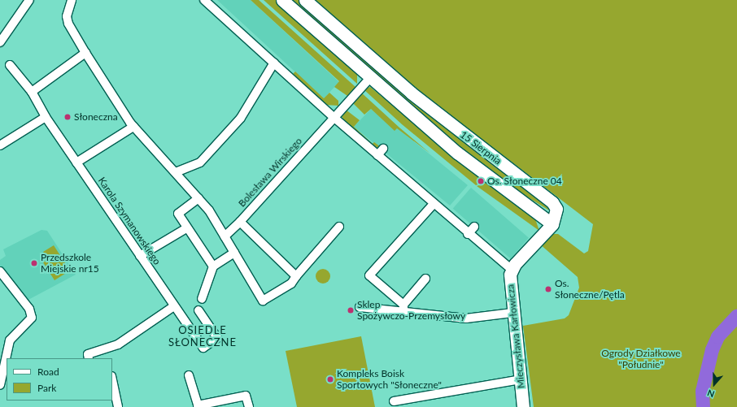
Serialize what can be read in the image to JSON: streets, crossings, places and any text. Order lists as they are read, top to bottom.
{
  "streets": {
    "street": [
      "15 Sierpnia",
      "Bolesława Wirskiego",
      "Karola Szymanowskiego",
      "Mieczysława Karłowicza"
    ]
  },
  "crossings": [
    ["15 Sierpnia", "Bolesława Wirskiego"]
  ],
  "districts": ["OSIEDLE SŁONECZNE"],
  "parks": ["Ogrody Działkowe \"Południe\""],
  "places": [
    "Słoneczna",
    "Os. Słoneczne 04",
    "Przedszkole Miejskie nr15",
    "Os. Słoneczne/Pętla",
    "Sklep Spożywczo-Przemysłowy",
    "Kompleks Boisk Sportowych \"Słoneczne\""
  ],
  "legend": ["Road", "Park"],
  "north": "bottom"
}
